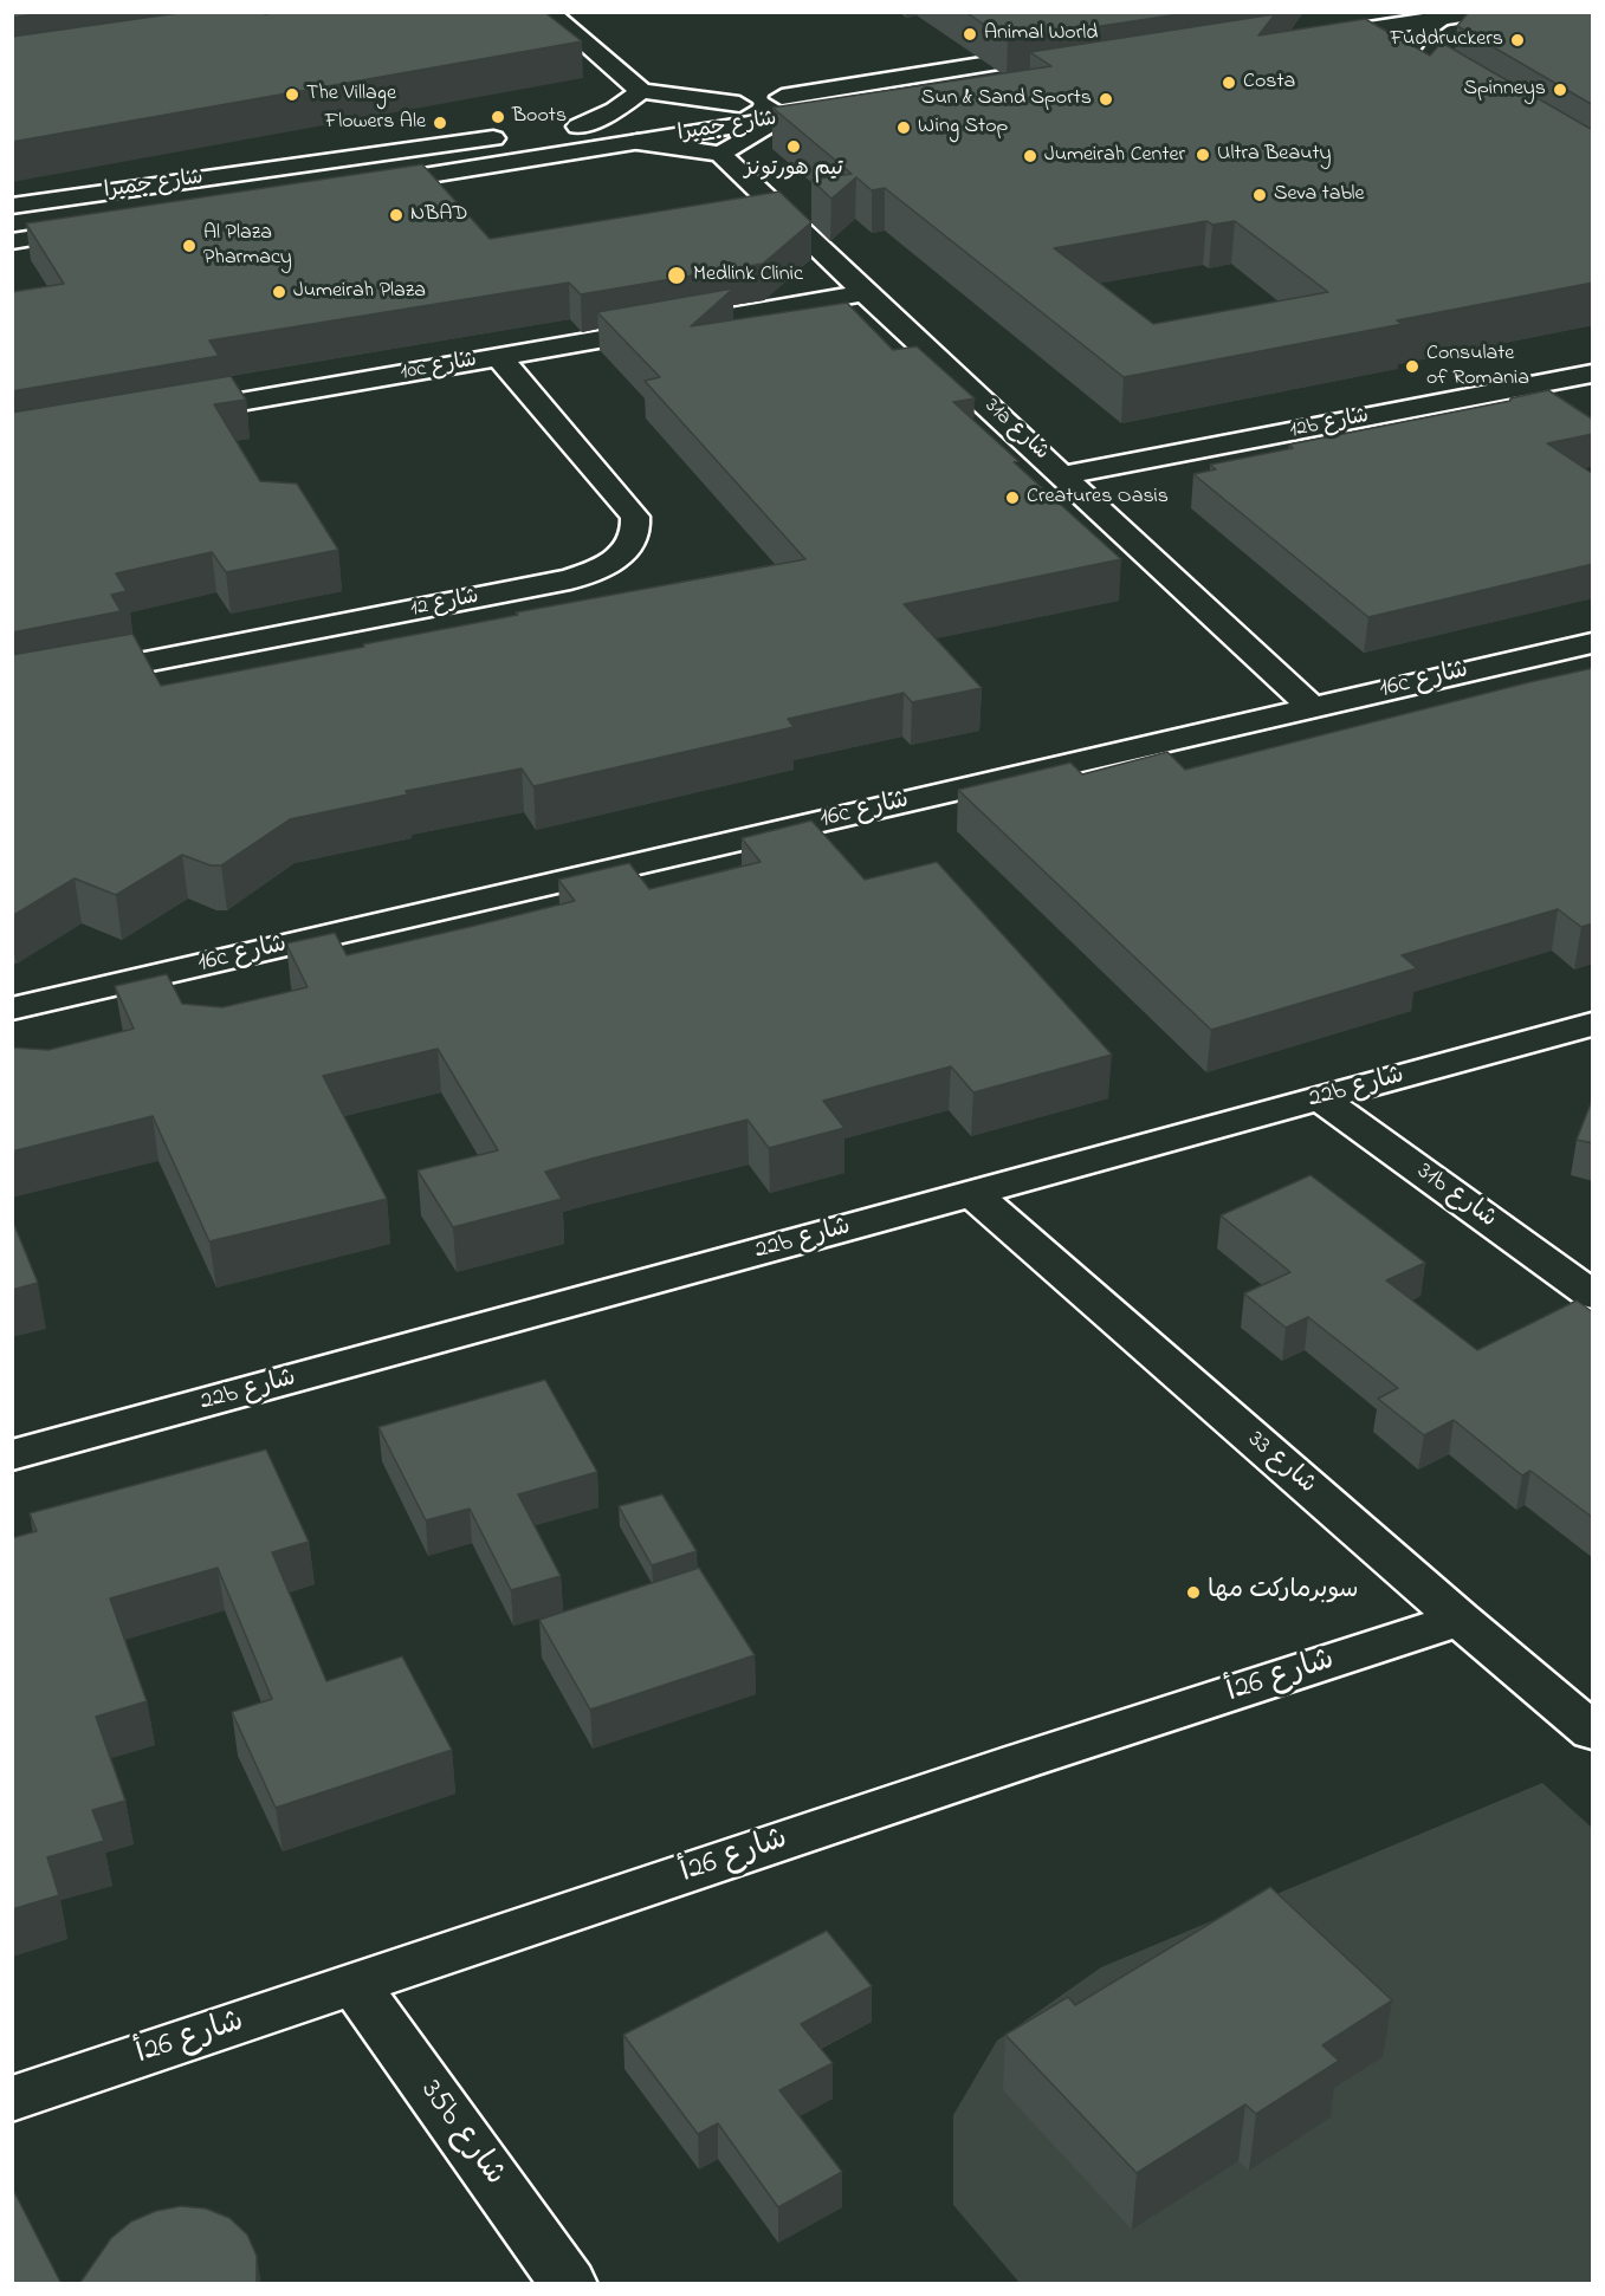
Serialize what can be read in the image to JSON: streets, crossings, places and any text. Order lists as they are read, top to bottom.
{
  "streets": {
    "street": [
      "شارع جميرا",
      "10c شارع",
      "12b شارع",
      "31a شارع",
      "شارع 12",
      "16c شارع",
      "22b شارع",
      "31b شارع",
      "شارع 33",
      "شارع 26أ",
      "35b شارع"
    ]
  },
  "crossings": [
    ["10c شارع", "31a شارع"],
    ["10c شارع", "شارع 12"],
    ["12b شارع", "31a شارع"],
    ["31a شارع", "16c شارع"],
    ["22b شارع", "31b شارع"],
    ["22b شارع", "شارع 33"],
    ["شارع 33", "شارع 26أ"],
    ["شارع 26أ", "35b شارع"]
  ],
  "places": [
    "Animal World",
    "Fuddruckers",
    "Costa",
    "Spinneys",
    "The Village",
    "Sun & Sand Sports",
    "Boots",
    "Flowers Ale",
    "Wing Stop",
    "تيم هورتونز",
    "Ultra Beauty",
    "Jumeirah Center",
    "Seva table",
    "NBAD",
    "Al Plaza Pharmacy",
    "Medlink Clinic",
    "Jumeirah Plaza",
    "Consulate of Romania",
    "Creatures Oasis",
    "سوبرماركت مها"
  ]
}
